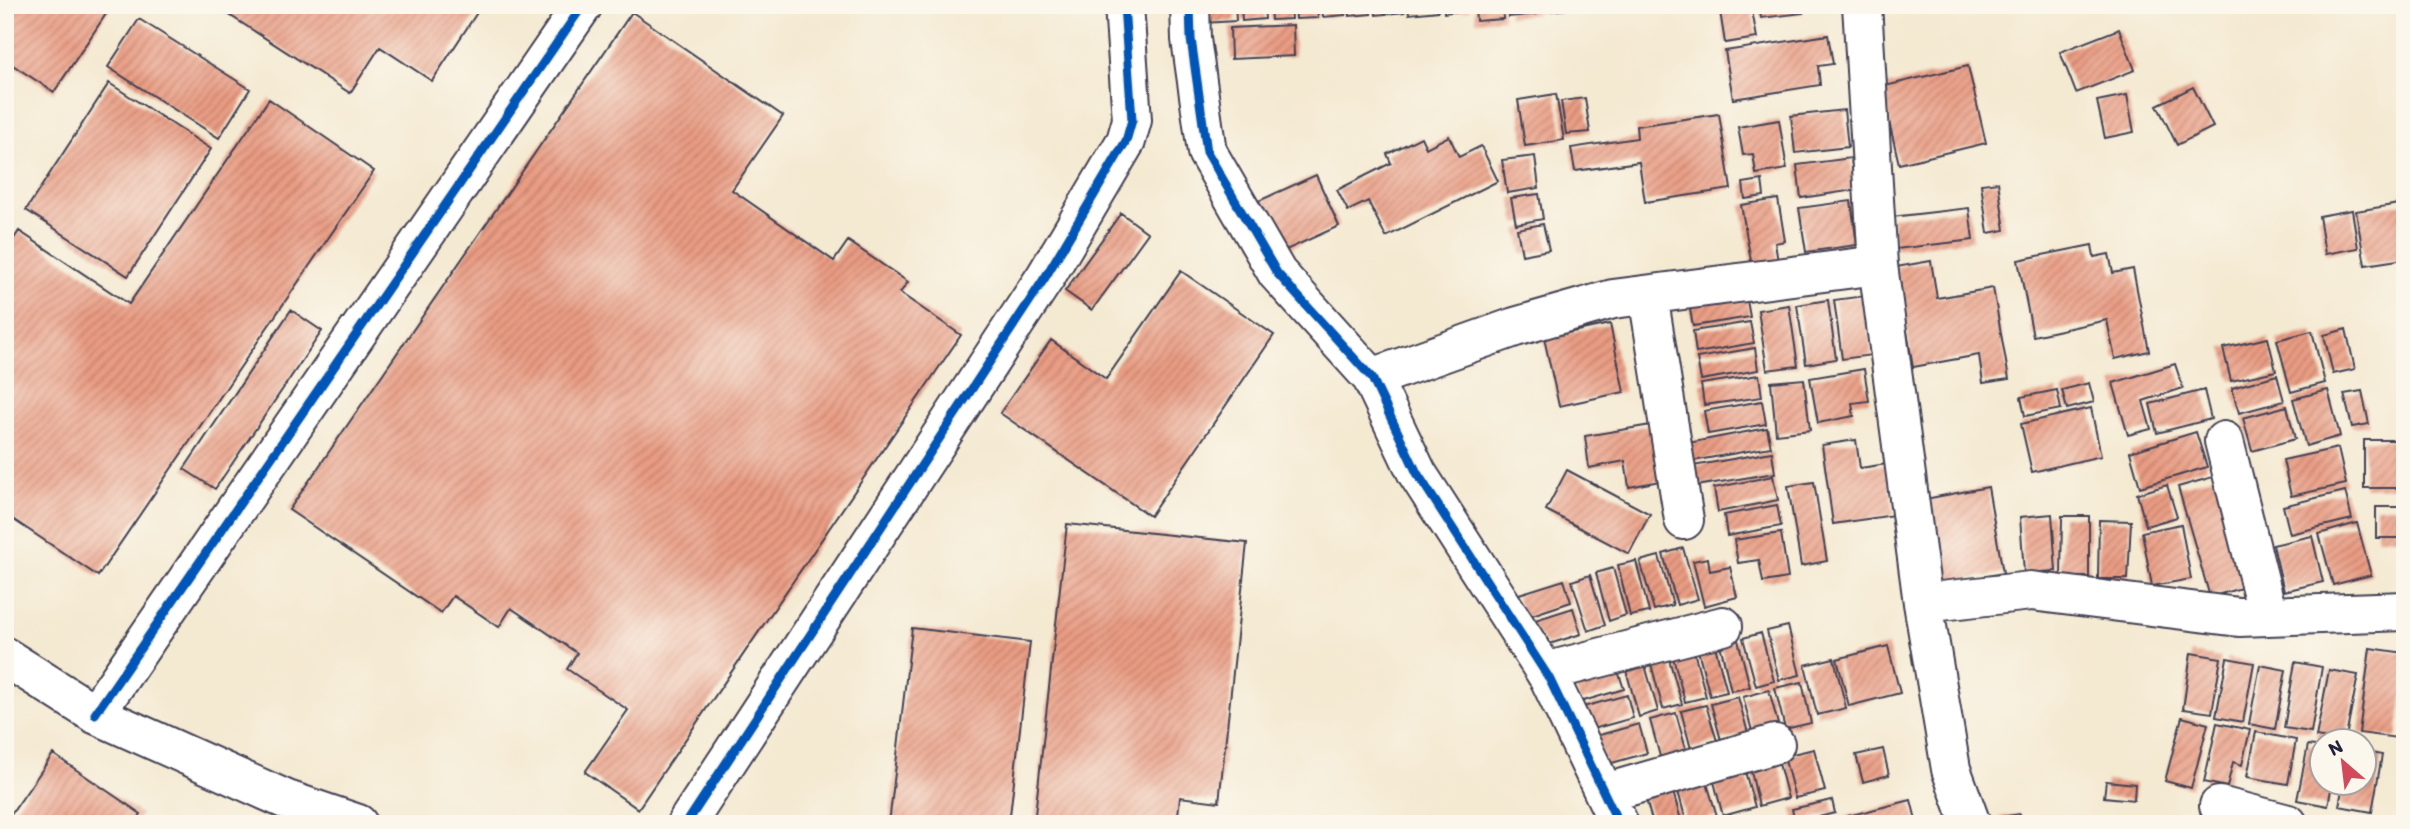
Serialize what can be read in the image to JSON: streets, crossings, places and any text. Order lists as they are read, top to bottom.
{
  "north": "top left"
}
